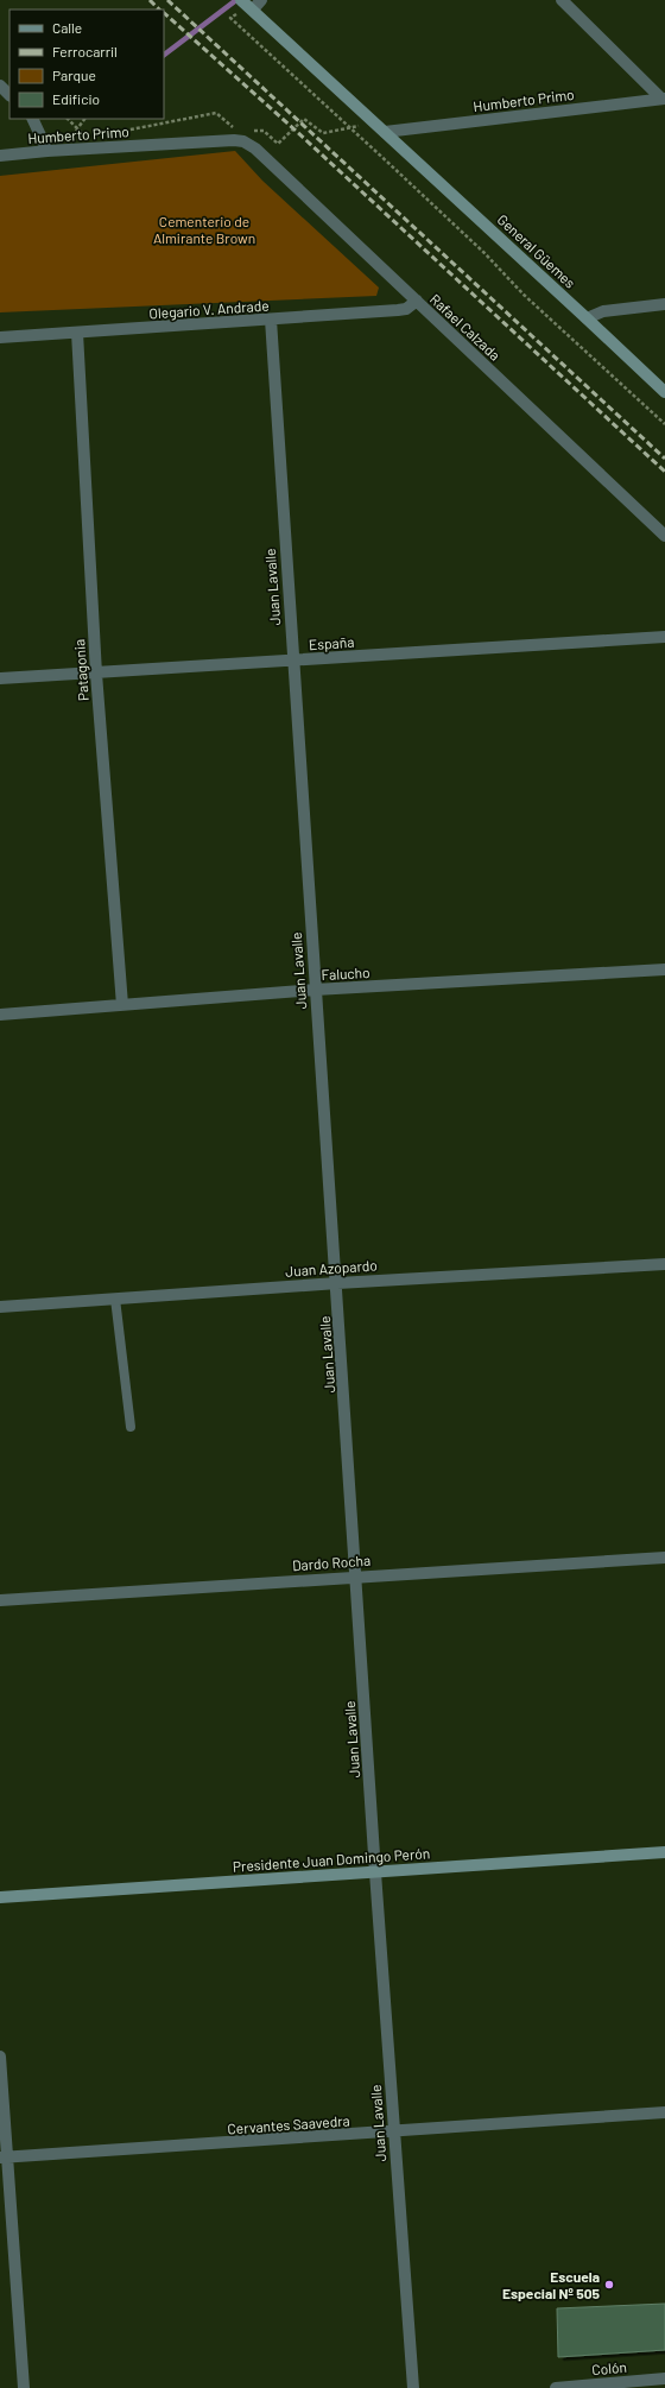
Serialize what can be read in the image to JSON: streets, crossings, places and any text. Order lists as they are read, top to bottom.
{
  "streets": {
    "street": [
      "Humberto Primo",
      "General Güemes",
      "Olegario V. Andrade",
      "Rafael Calzada",
      "Juan Lavalle",
      "España",
      "Patagonia",
      "Falucho",
      "Juan Azopardo",
      "Dardo Rocha",
      "Presidente Juan Domingo Perón",
      "Cervantes Saavedra",
      "Colón"
    ]
  },
  "crossings": [
    ["Humberto Primo", "General Güemes"],
    ["Humberto Primo", "Rafael Calzada"],
    ["Olegario V. Andrade", "Rafael Calzada"],
    ["Olegario V. Andrade", "Juan Lavalle"],
    ["Olegario V. Andrade", "Patagonia"],
    ["Juan Lavalle", "España"],
    ["Juan Lavalle", "Falucho"],
    ["Juan Lavalle", "Juan Azopardo"],
    ["Juan Lavalle", "Dardo Rocha"],
    ["Juan Lavalle", "Presidente Juan Domingo Perón"],
    ["Juan Lavalle", "Cervantes Saavedra"],
    ["España", "Patagonia"],
    ["Patagonia", "Falucho"]
  ],
  "parks": ["Cementerio de Almirante Brown"],
  "places": ["Escuela Especial Nº 505"],
  "legend": [
    "Calle",
    "Ferrocarril",
    "Parque",
    "Edificio"
  ]
}
